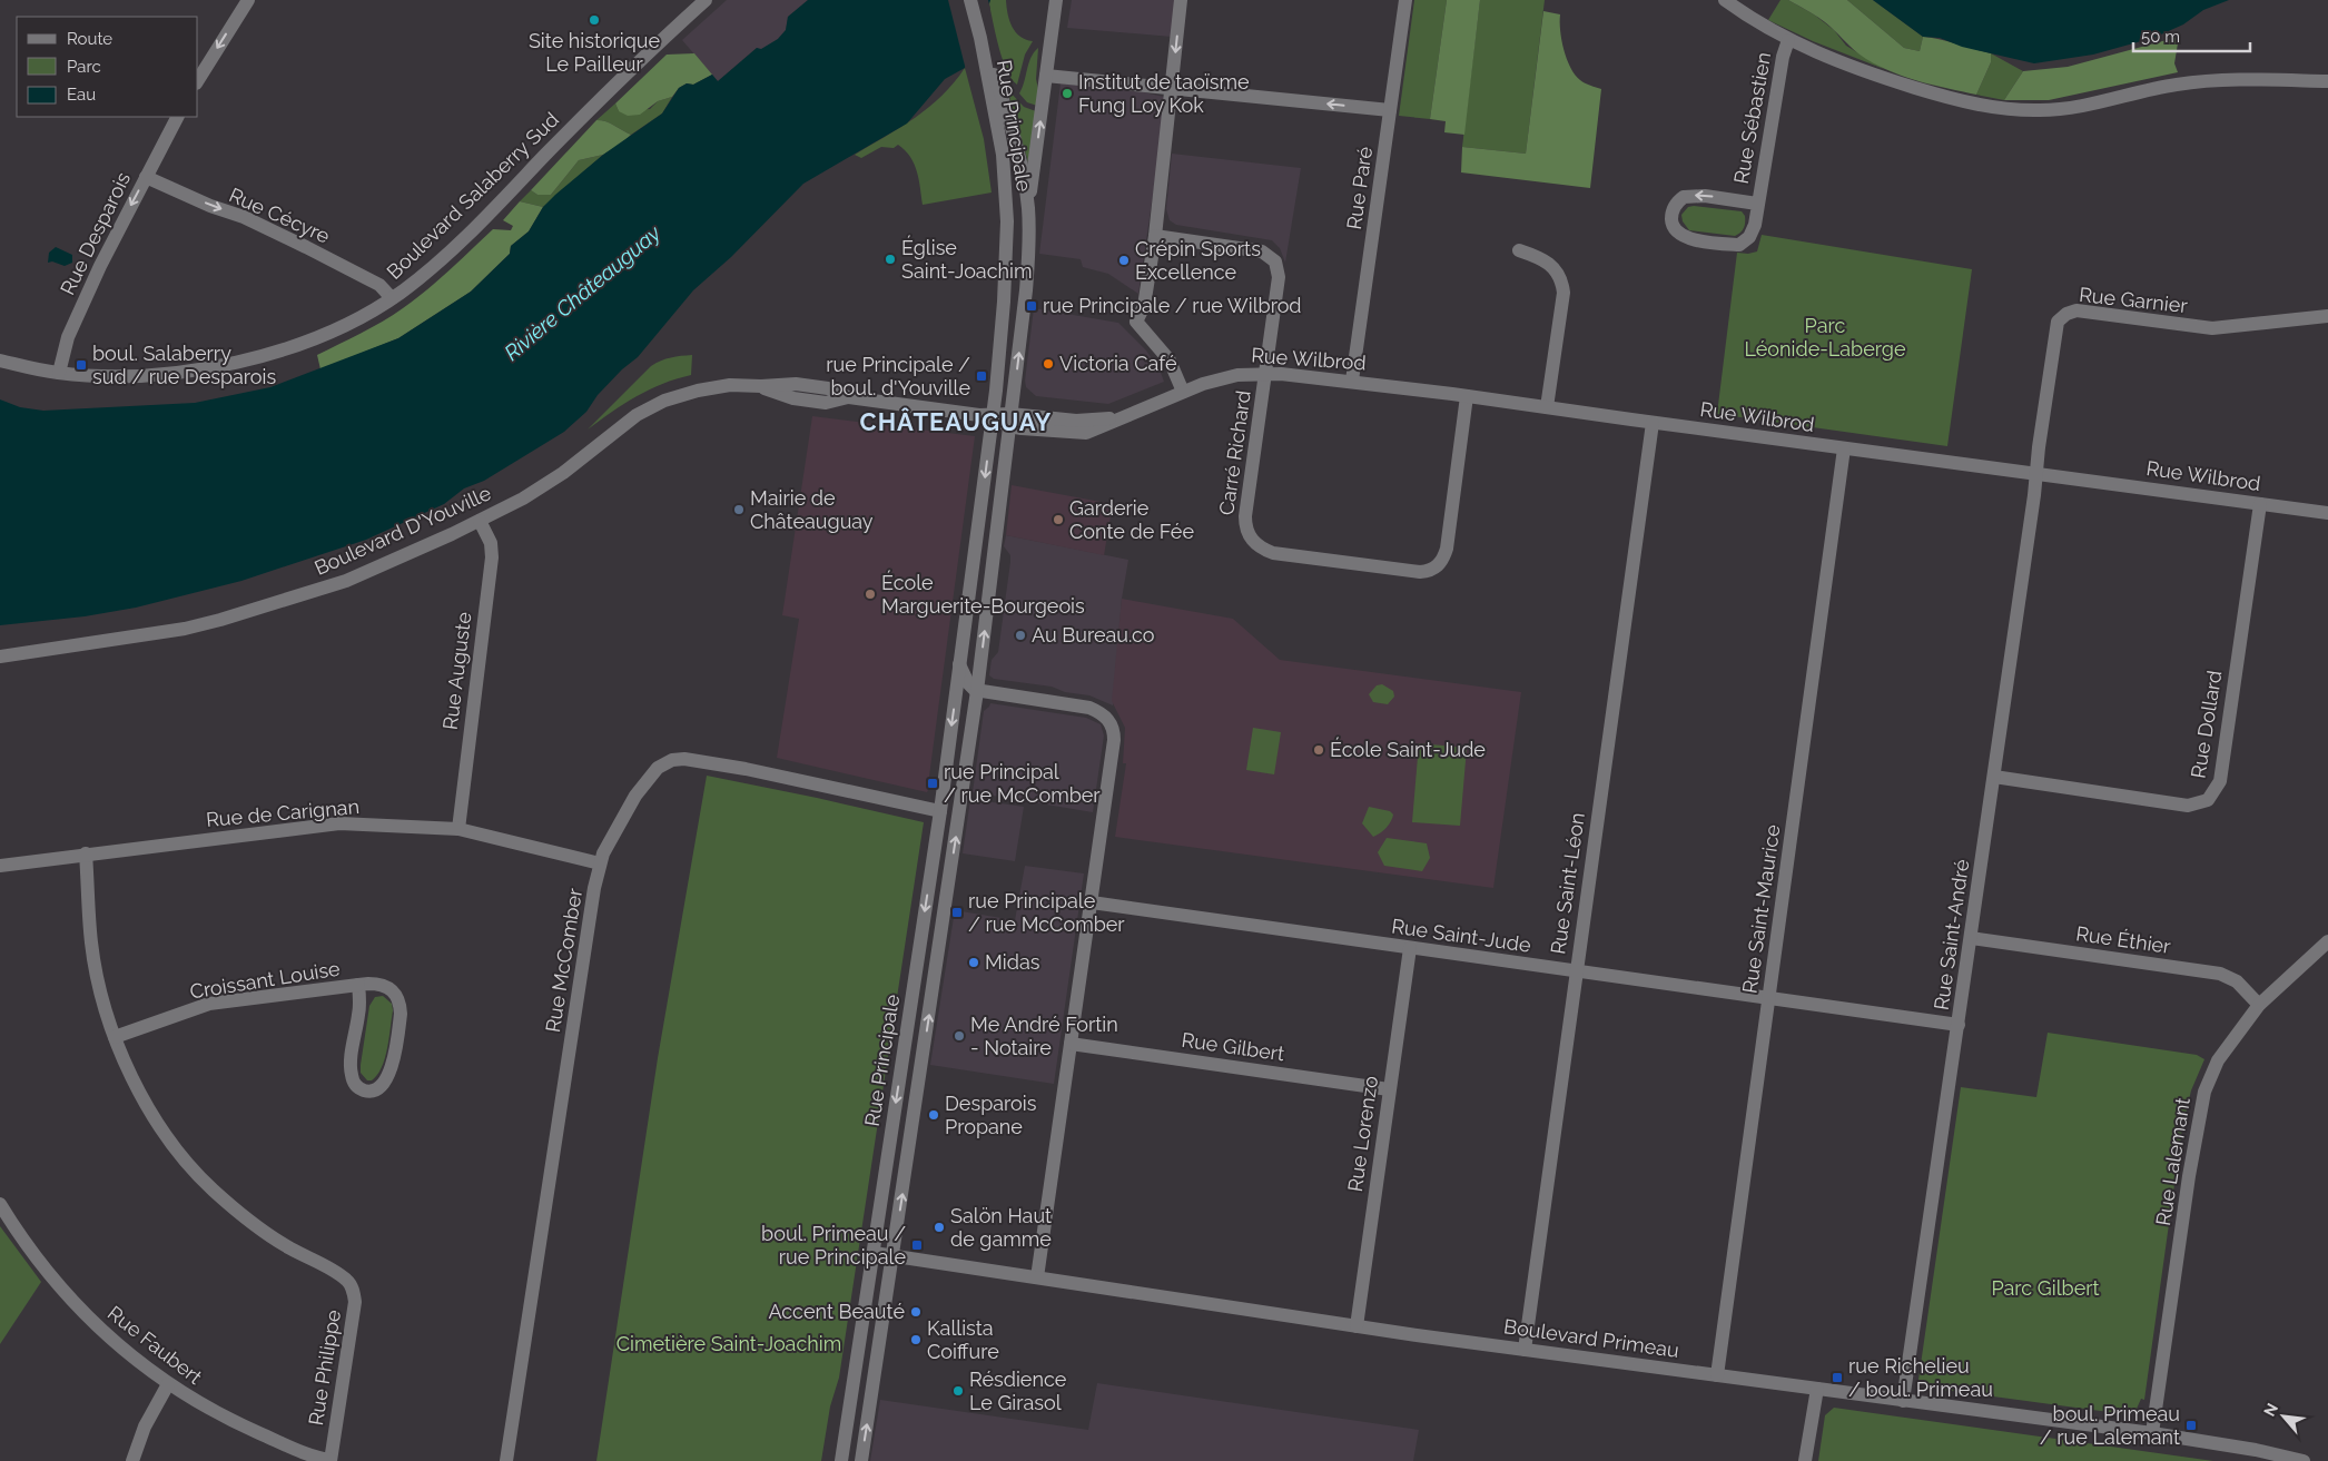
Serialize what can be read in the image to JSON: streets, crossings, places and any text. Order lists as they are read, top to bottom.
{
  "streets": {
    "street": [
      "Rue Sébastien",
      "Rue Principale",
      "Rue Paré",
      "Boulevard Salaberry Sud",
      "Rue Cécyre",
      "Rue Desparois",
      "Rue Garnier",
      "Rue Wilbrod",
      "Carré Richard",
      "Boulevard D'Youville",
      "Rue Auguste",
      "Rue Dollard",
      "Rue de Carignan",
      "Rue Saint-Léon",
      "Rue Saint-Maurice",
      "Rue Saint-André",
      "Rue Saint-Jude",
      "Rue Éthier",
      "Rue McComber",
      "Croissant Louise",
      "Rue Gilbert",
      "Rue Lorenzo",
      "Rue Lalemant",
      "Boulevard Primeau",
      "Rue Faubert",
      "Rue Philippe"
    ]
  },
  "crossings": [
    ["Rue Principale", "Rue Wilbrod"],
    ["Rue Principale", "Boulevard D'Youville"],
    ["Rue Principale", "Rue McComber"],
    ["Rue Principale", "Boulevard Primeau"],
    ["Rue Paré", "Rue Wilbrod"],
    ["Boulevard Salaberry Sud", "Rue Cécyre"],
    ["Boulevard Salaberry Sud", "Rue Desparois"],
    ["Rue Cécyre", "Rue Desparois"],
    ["Rue Garnier", "Rue Wilbrod"],
    ["Rue Garnier", "Rue Saint-André"],
    ["Rue Wilbrod", "Carré Richard"],
    ["Rue Wilbrod", "Boulevard D'Youville"],
    ["Rue Wilbrod", "Rue Dollard"],
    ["Rue Wilbrod", "Rue Saint-Léon"],
    ["Rue Wilbrod", "Rue Saint-Maurice"],
    ["Rue Wilbrod", "Rue Saint-André"],
    ["Boulevard D'Youville", "Rue Auguste"],
    ["Rue Auguste", "Rue de Carignan"],
    ["Rue Dollard", "Rue Saint-André"],
    ["Rue de Carignan", "Rue McComber"],
    ["Rue de Carignan", "Rue Philippe"],
    ["Rue Saint-Léon", "Rue Saint-Jude"],
    ["Rue Saint-Léon", "Boulevard Primeau"],
    ["Rue Saint-Maurice", "Rue Saint-Jude"],
    ["Rue Saint-Maurice", "Boulevard Primeau"],
    ["Rue Saint-André", "Rue Saint-Jude"],
    ["Rue Saint-André", "Rue Éthier"],
    ["Rue Saint-André", "Boulevard Primeau"],
    ["Rue Saint-Jude", "Rue Lorenzo"],
    ["Rue Éthier", "Rue Lalemant"],
    ["Croissant Louise", "Rue Philippe"],
    ["Rue Gilbert", "Rue Lorenzo"],
    ["Rue Lorenzo", "Boulevard Primeau"],
    ["Rue Lalemant", "Boulevard Primeau"],
    ["Rue Faubert", "Rue Philippe"]
  ],
  "one_way": ["Rue Cécyre", "Rue Desparois"],
  "districts": ["CHÂTEAUGUAY"],
  "water": ["Rivière Châteauguay"],
  "parks": ["Parc Léonide-Laberge", "Parc Gilbert", "Cimetière Saint-Joachim"],
  "places": {
    "other": [
      "Site historique Le Pailleur",
      "Institut de taoïsme Fung Loy Kok",
      "Église Saint-Joachim",
      "Crépin Sports Excellence",
      "Victoria Café",
      "Mairie de Châteauguay",
      "Garderie Conte de Fée",
      "École Marguerite-Bourgeois",
      "Au Bureau.co",
      "École Saint-Jude",
      "Midas",
      "Me André Fortin - Notaire",
      "Desparois Propane",
      "Salön Haut de gamme",
      "Accent Beauté",
      "Kallista Coiffure",
      "Résdience Le Girasol"
    ],
    "transit": [
      "rue Principale / rue Wilbrod",
      "boul. Salaberry sud / rue Desparois",
      "rue Principale / boul. d'Youville",
      "rue Principal / rue McComber",
      "rue Principale / rue McComber",
      "boul. Primeau / rue Principale",
      "rue Richelieu / boul. Primeau",
      "boul. Primeau / rue Lalemant"
    ]
  },
  "legend": ["Route", "Parc", "Eau"],
  "scale_bar": "50 m",
  "north": "top left"
}
